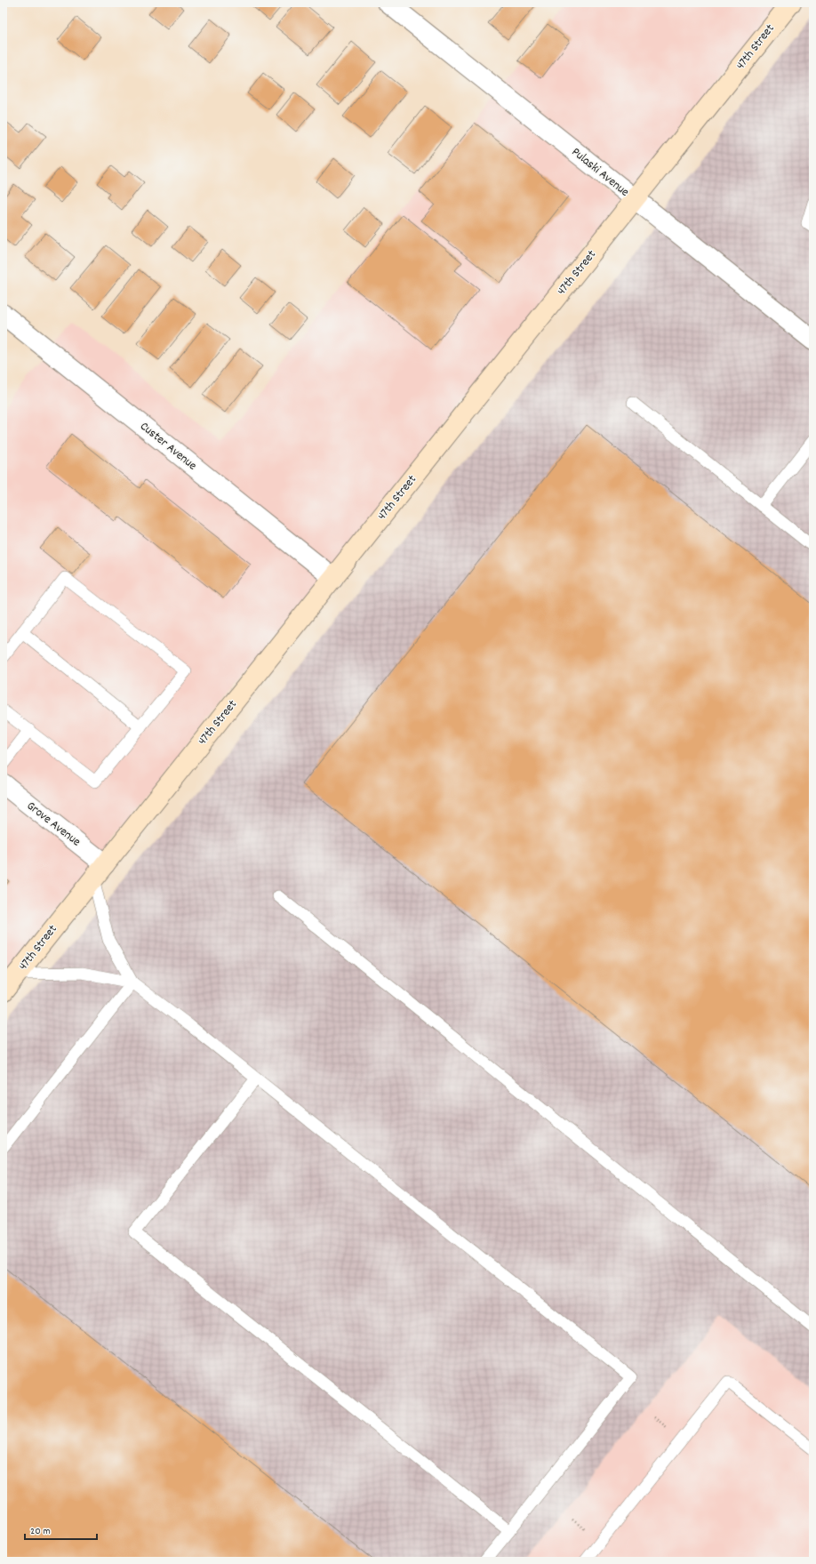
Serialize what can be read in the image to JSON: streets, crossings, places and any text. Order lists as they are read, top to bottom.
{
  "streets": {
    "main road": ["47th Street"],
    "street": ["Pulaski Avenue", "Custer Avenue", "Grove Avenue"]
  },
  "crossings": [
    ["47th Street", "Pulaski Avenue"],
    ["47th Street", "Custer Avenue"],
    ["47th Street", "Grove Avenue"]
  ],
  "scale_bar": "20 m"
}
